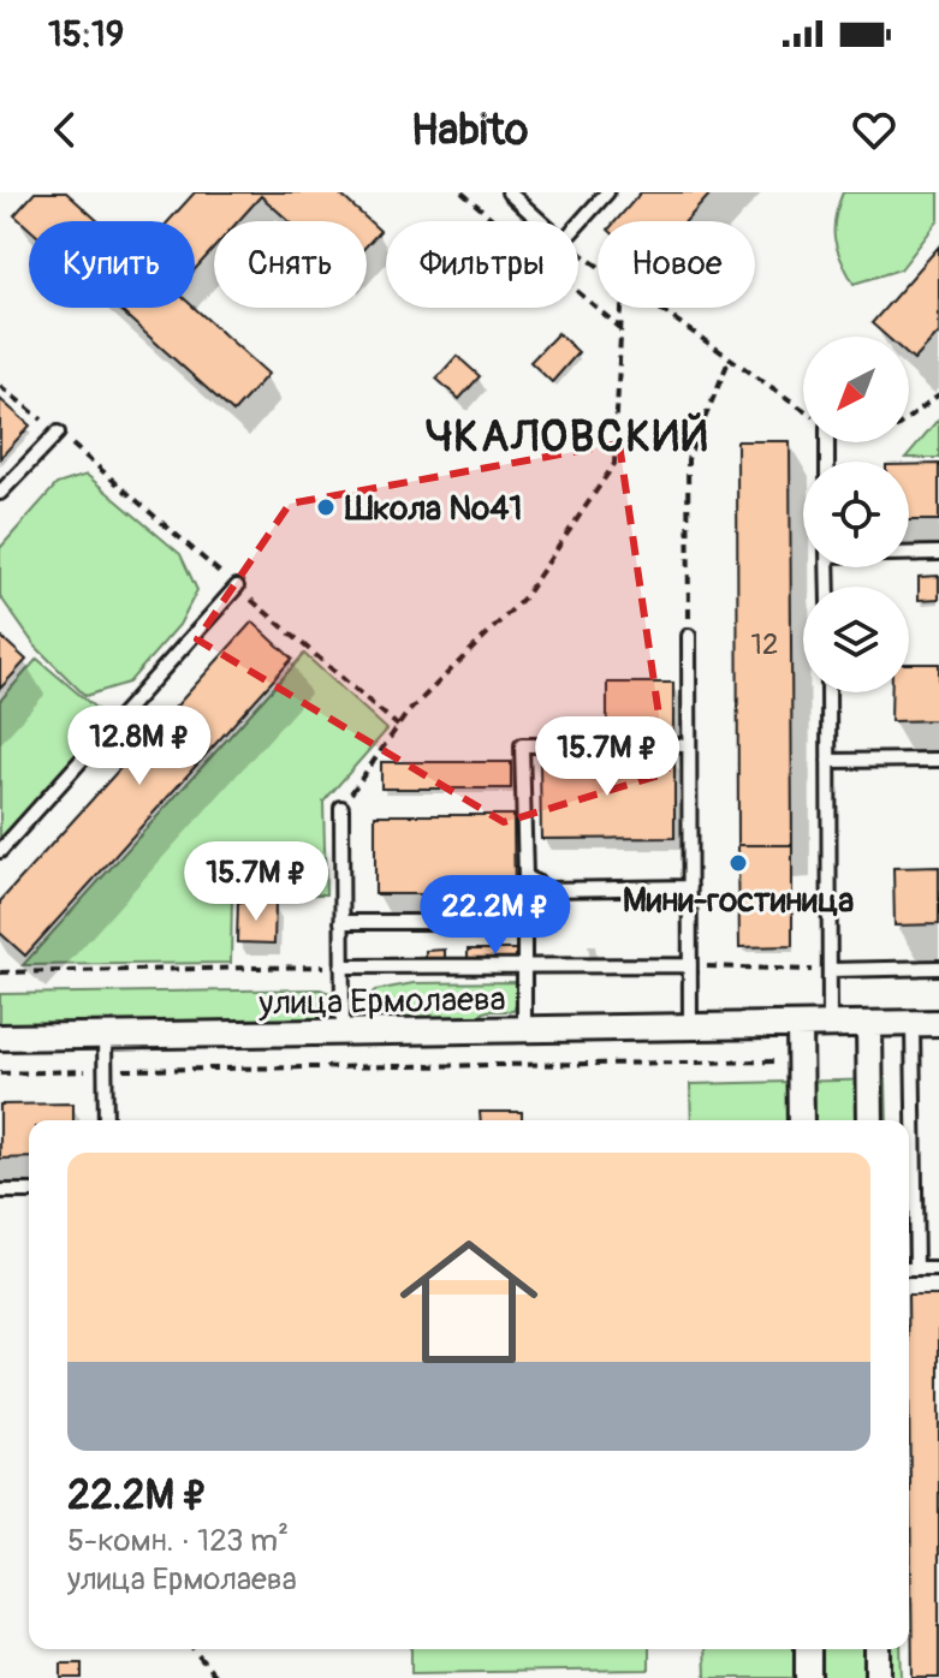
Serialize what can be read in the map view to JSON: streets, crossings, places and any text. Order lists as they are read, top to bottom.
{
  "streets": {
    "street": ["улица Ермолаева"]
  },
  "districts": ["ЧКАЛОВСКИЙ"],
  "places": ["Школа №41", "Мини-гостиница"],
  "house_numbers": ["12"],
  "north": "bottom left",
  "page": {
    "status": "15:19",
    "header": "Habito",
    "chip": [
      "Купить",
      "Снять",
      "Фильтры",
      "Новое"
    ],
    "price": [
      "12.8M ₽",
      "15.7M ₽",
      "15.7M ₽",
      "22.2M ₽"
    ],
    "list": [
      {
        "name": "22.2M ₽",
        "note": "5-комн. · 123 m² · улица Ермолаева"
      }
    ]
  }
}
